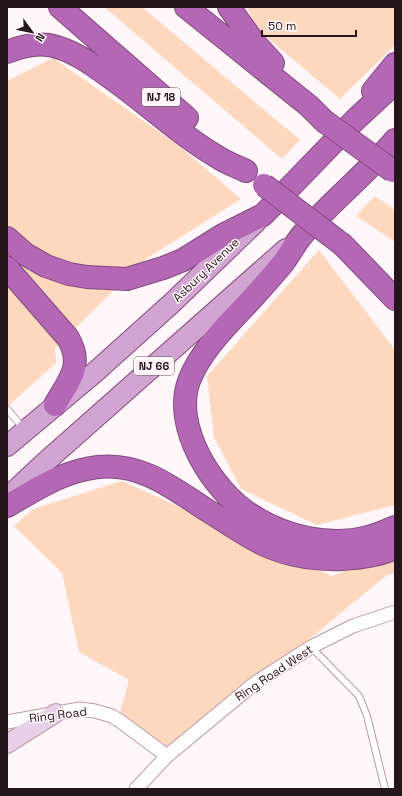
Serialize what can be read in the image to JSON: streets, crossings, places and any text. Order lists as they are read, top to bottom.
{
  "streets": {
    "highway": ["NJ 18", "Asbury Avenue", "NJ 66"],
    "street": ["Ring Road West", "Ring Road"]
  },
  "crossings": [
    ["Ring Road West", "Ring Road"]
  ],
  "scale_bar": "50 m",
  "north": "bottom right"
}
